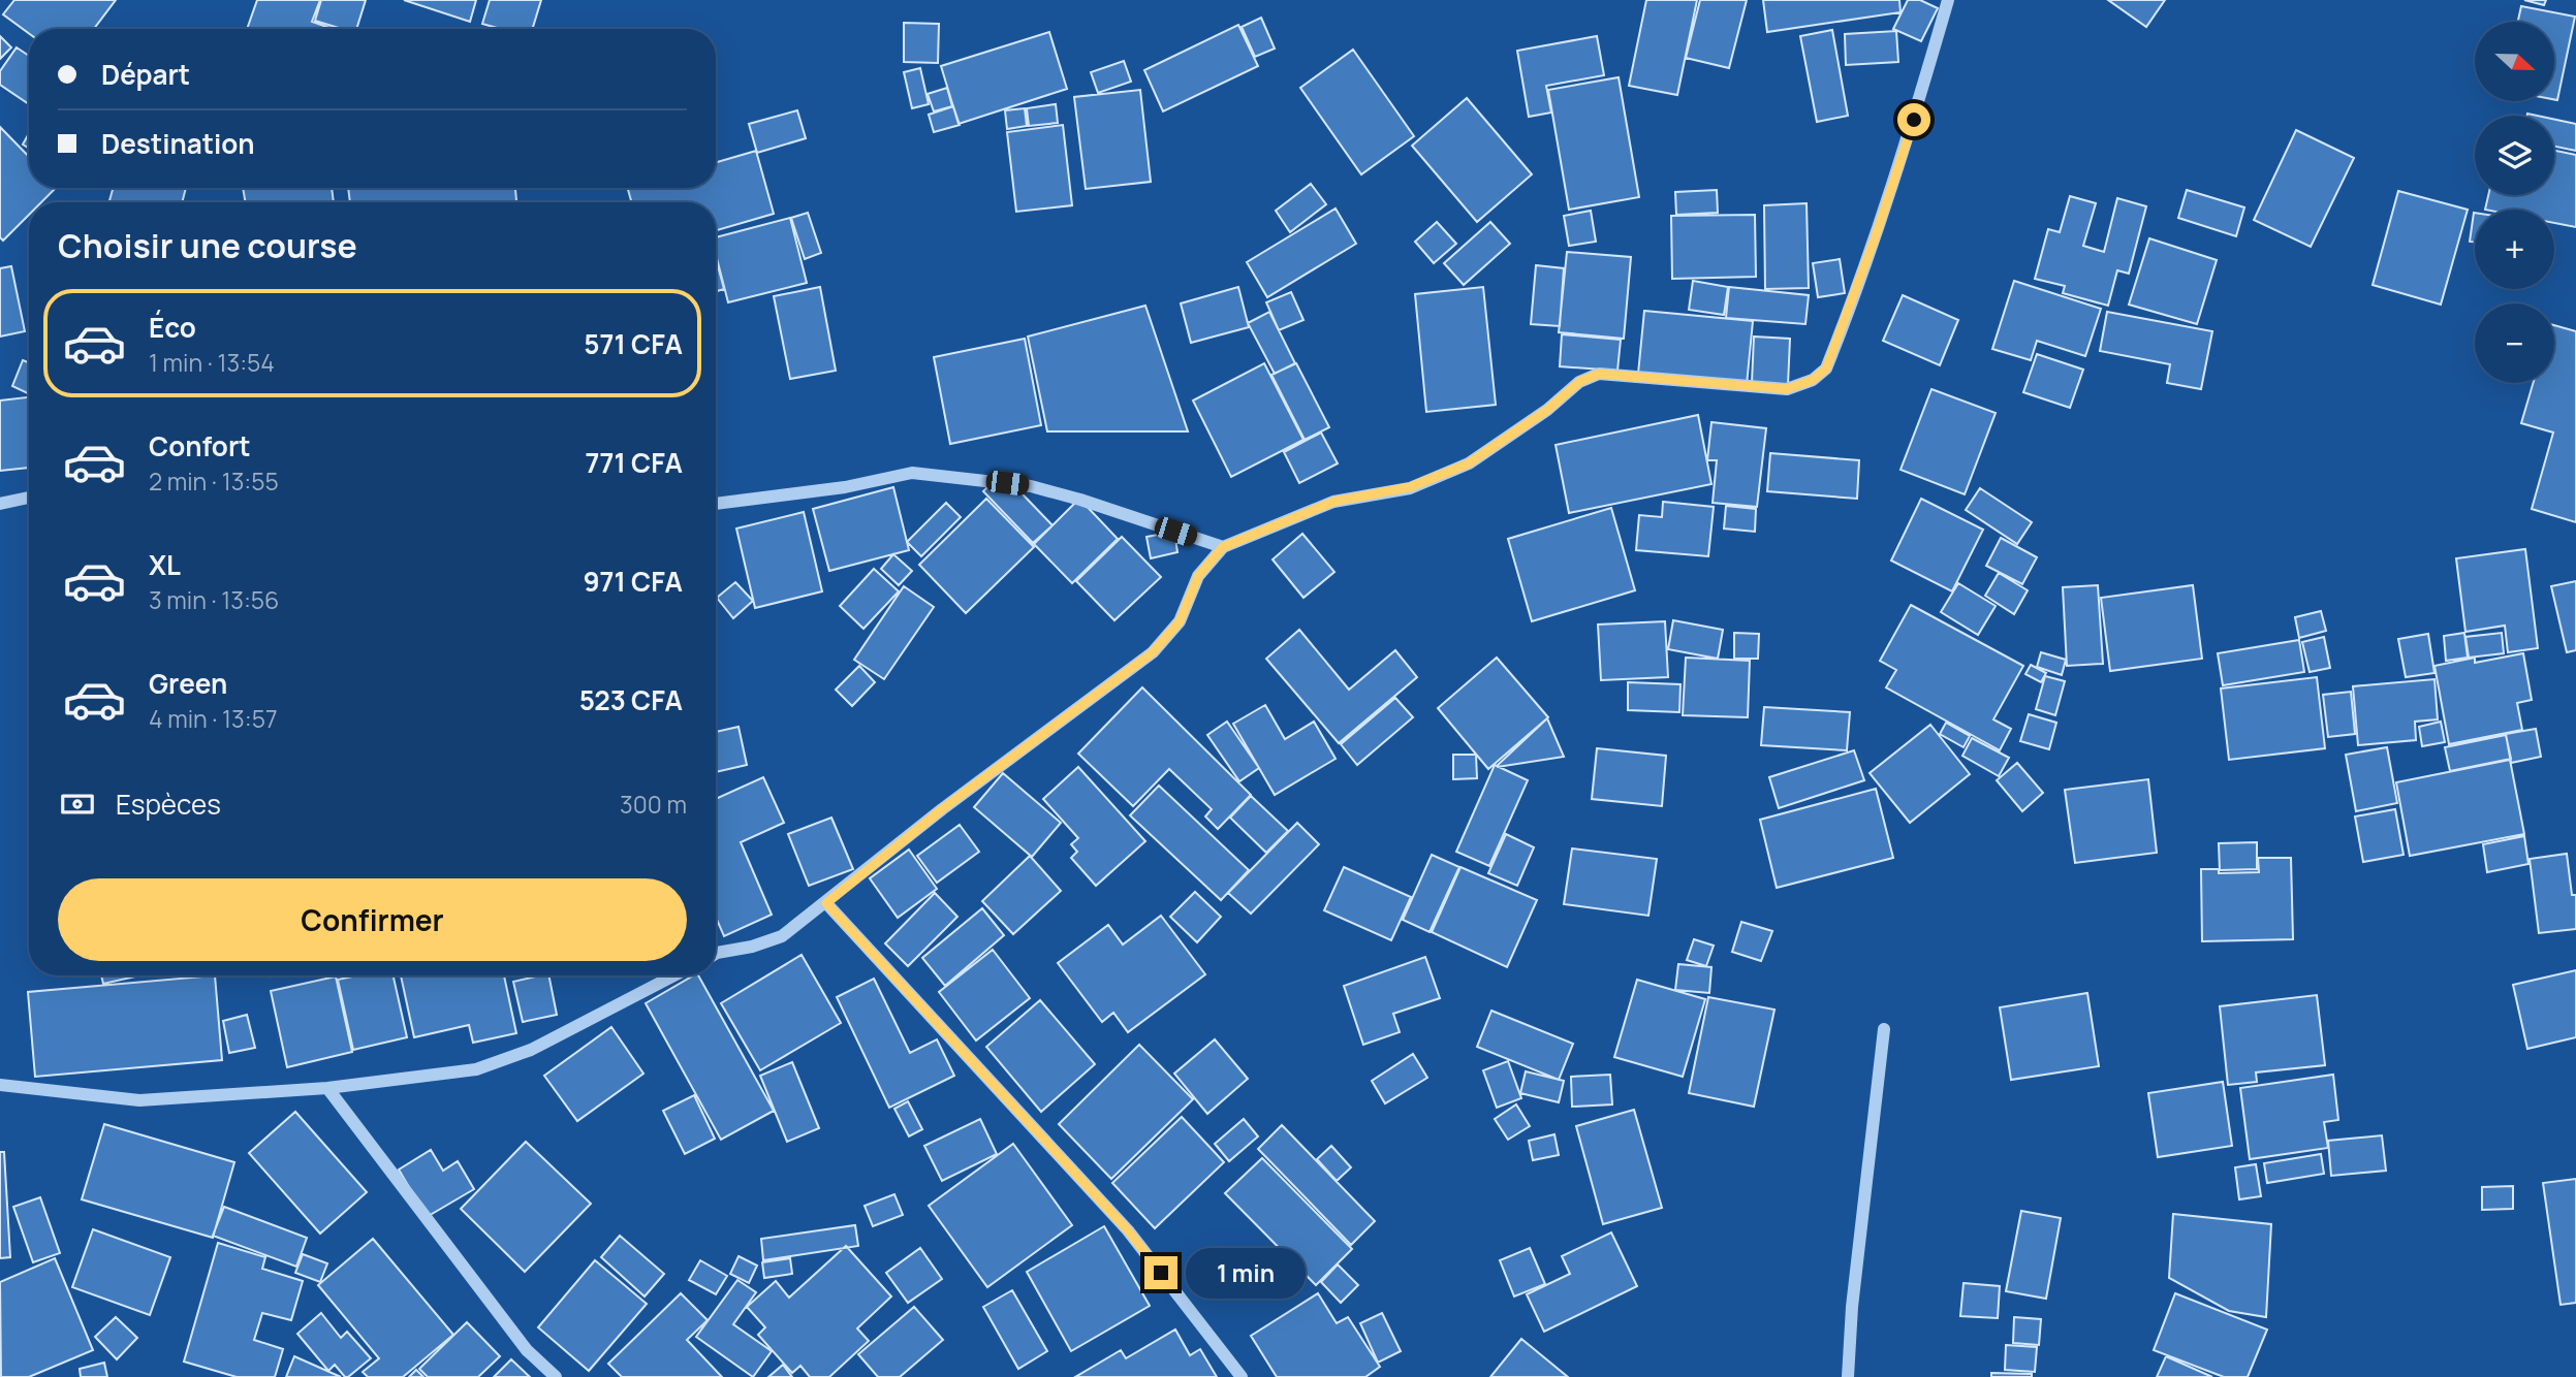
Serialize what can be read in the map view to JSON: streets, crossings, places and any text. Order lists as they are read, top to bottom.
{
  "north": "right",
  "page": {
    "map_buttons": ["+", "−"],
    "banner": ["Départ", "Destination"],
    "heading": "Choisir une course",
    "list": [
      {
        "name": "Éco",
        "note": "1 min · 13:54",
        "value": "571 CFA"
      },
      {
        "name": "Confort",
        "note": "2 min · 13:55",
        "value": "771 CFA"
      },
      {
        "name": "XL",
        "note": "3 min · 13:56",
        "value": "971 CFA"
      },
      {
        "name": "Green",
        "note": "4 min · 13:57",
        "value": "523 CFA"
      }
    ],
    "pay": ["Espèces", "300 m"],
    "buttons": "Confirmer",
    "bubble": "1 min"
  }
}
